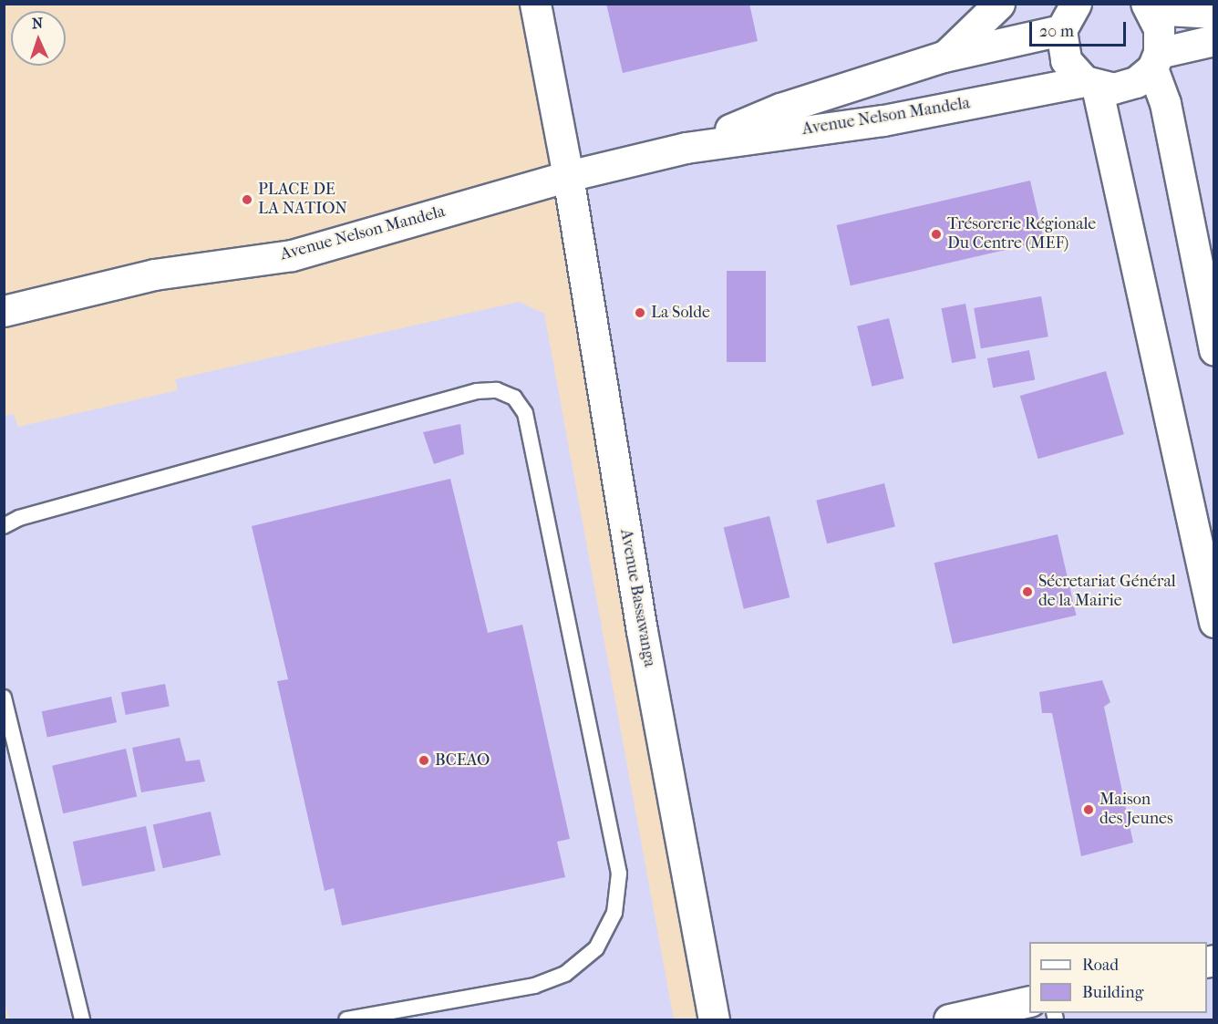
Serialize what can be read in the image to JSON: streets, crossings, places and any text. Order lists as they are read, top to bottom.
{
  "streets": {
    "main road": ["Avenue Nelson Mandela", "Avenue Bassawanga"]
  },
  "crossings": [
    ["Avenue Nelson Mandela", "Avenue Bassawanga"]
  ],
  "places": [
    "PLACE DE LA NATION",
    "Trésorerie Régionale Du Centre (MEF)",
    "La Solde",
    "Sécretariat Général de la Mairie",
    "BCEAO",
    "Maison des Jeunes"
  ],
  "legend": ["Road", "Building"],
  "scale_bar": "20 m",
  "north": "top"
}
